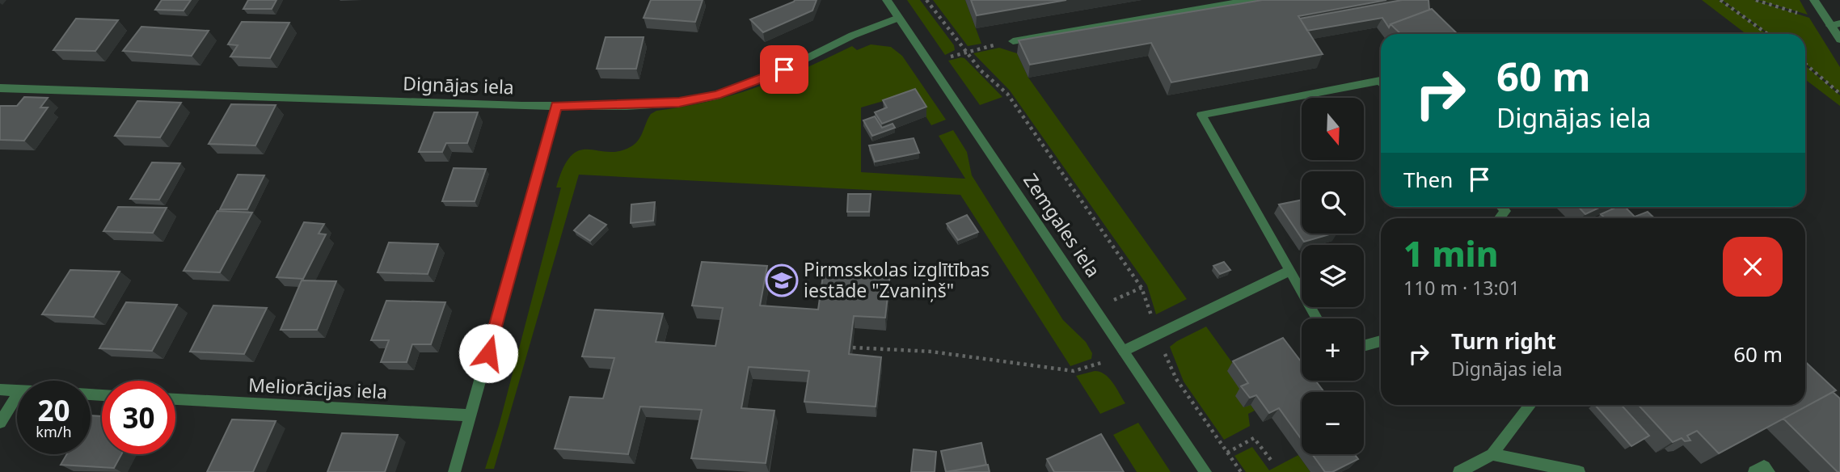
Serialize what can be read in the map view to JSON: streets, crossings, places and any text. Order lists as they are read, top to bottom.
{
  "streets": {
    "street": ["Dignājas iela", "Zemgales iela", "Meliorācijas iela"]
  },
  "crossings": [
    ["Dignājas iela", "Zemgales iela"]
  ],
  "places": {
    "school or university": ["Pirmsskolas izglītības iestāde \"Zvaniņš\""]
  },
  "north": "bottom",
  "page": {
    "turn": ["60 m", "Dignājas iela"],
    "map_buttons": ["+", "−"],
    "then": "Then",
    "heading": ["1 min", "110 m · 13:01"],
    "list": [
      {
        "name": "Turn right",
        "note": "Dignājas iela",
        "value": "60 m"
      }
    ],
    "speed": "20 km/h",
    "limit": "30"
  }
}
